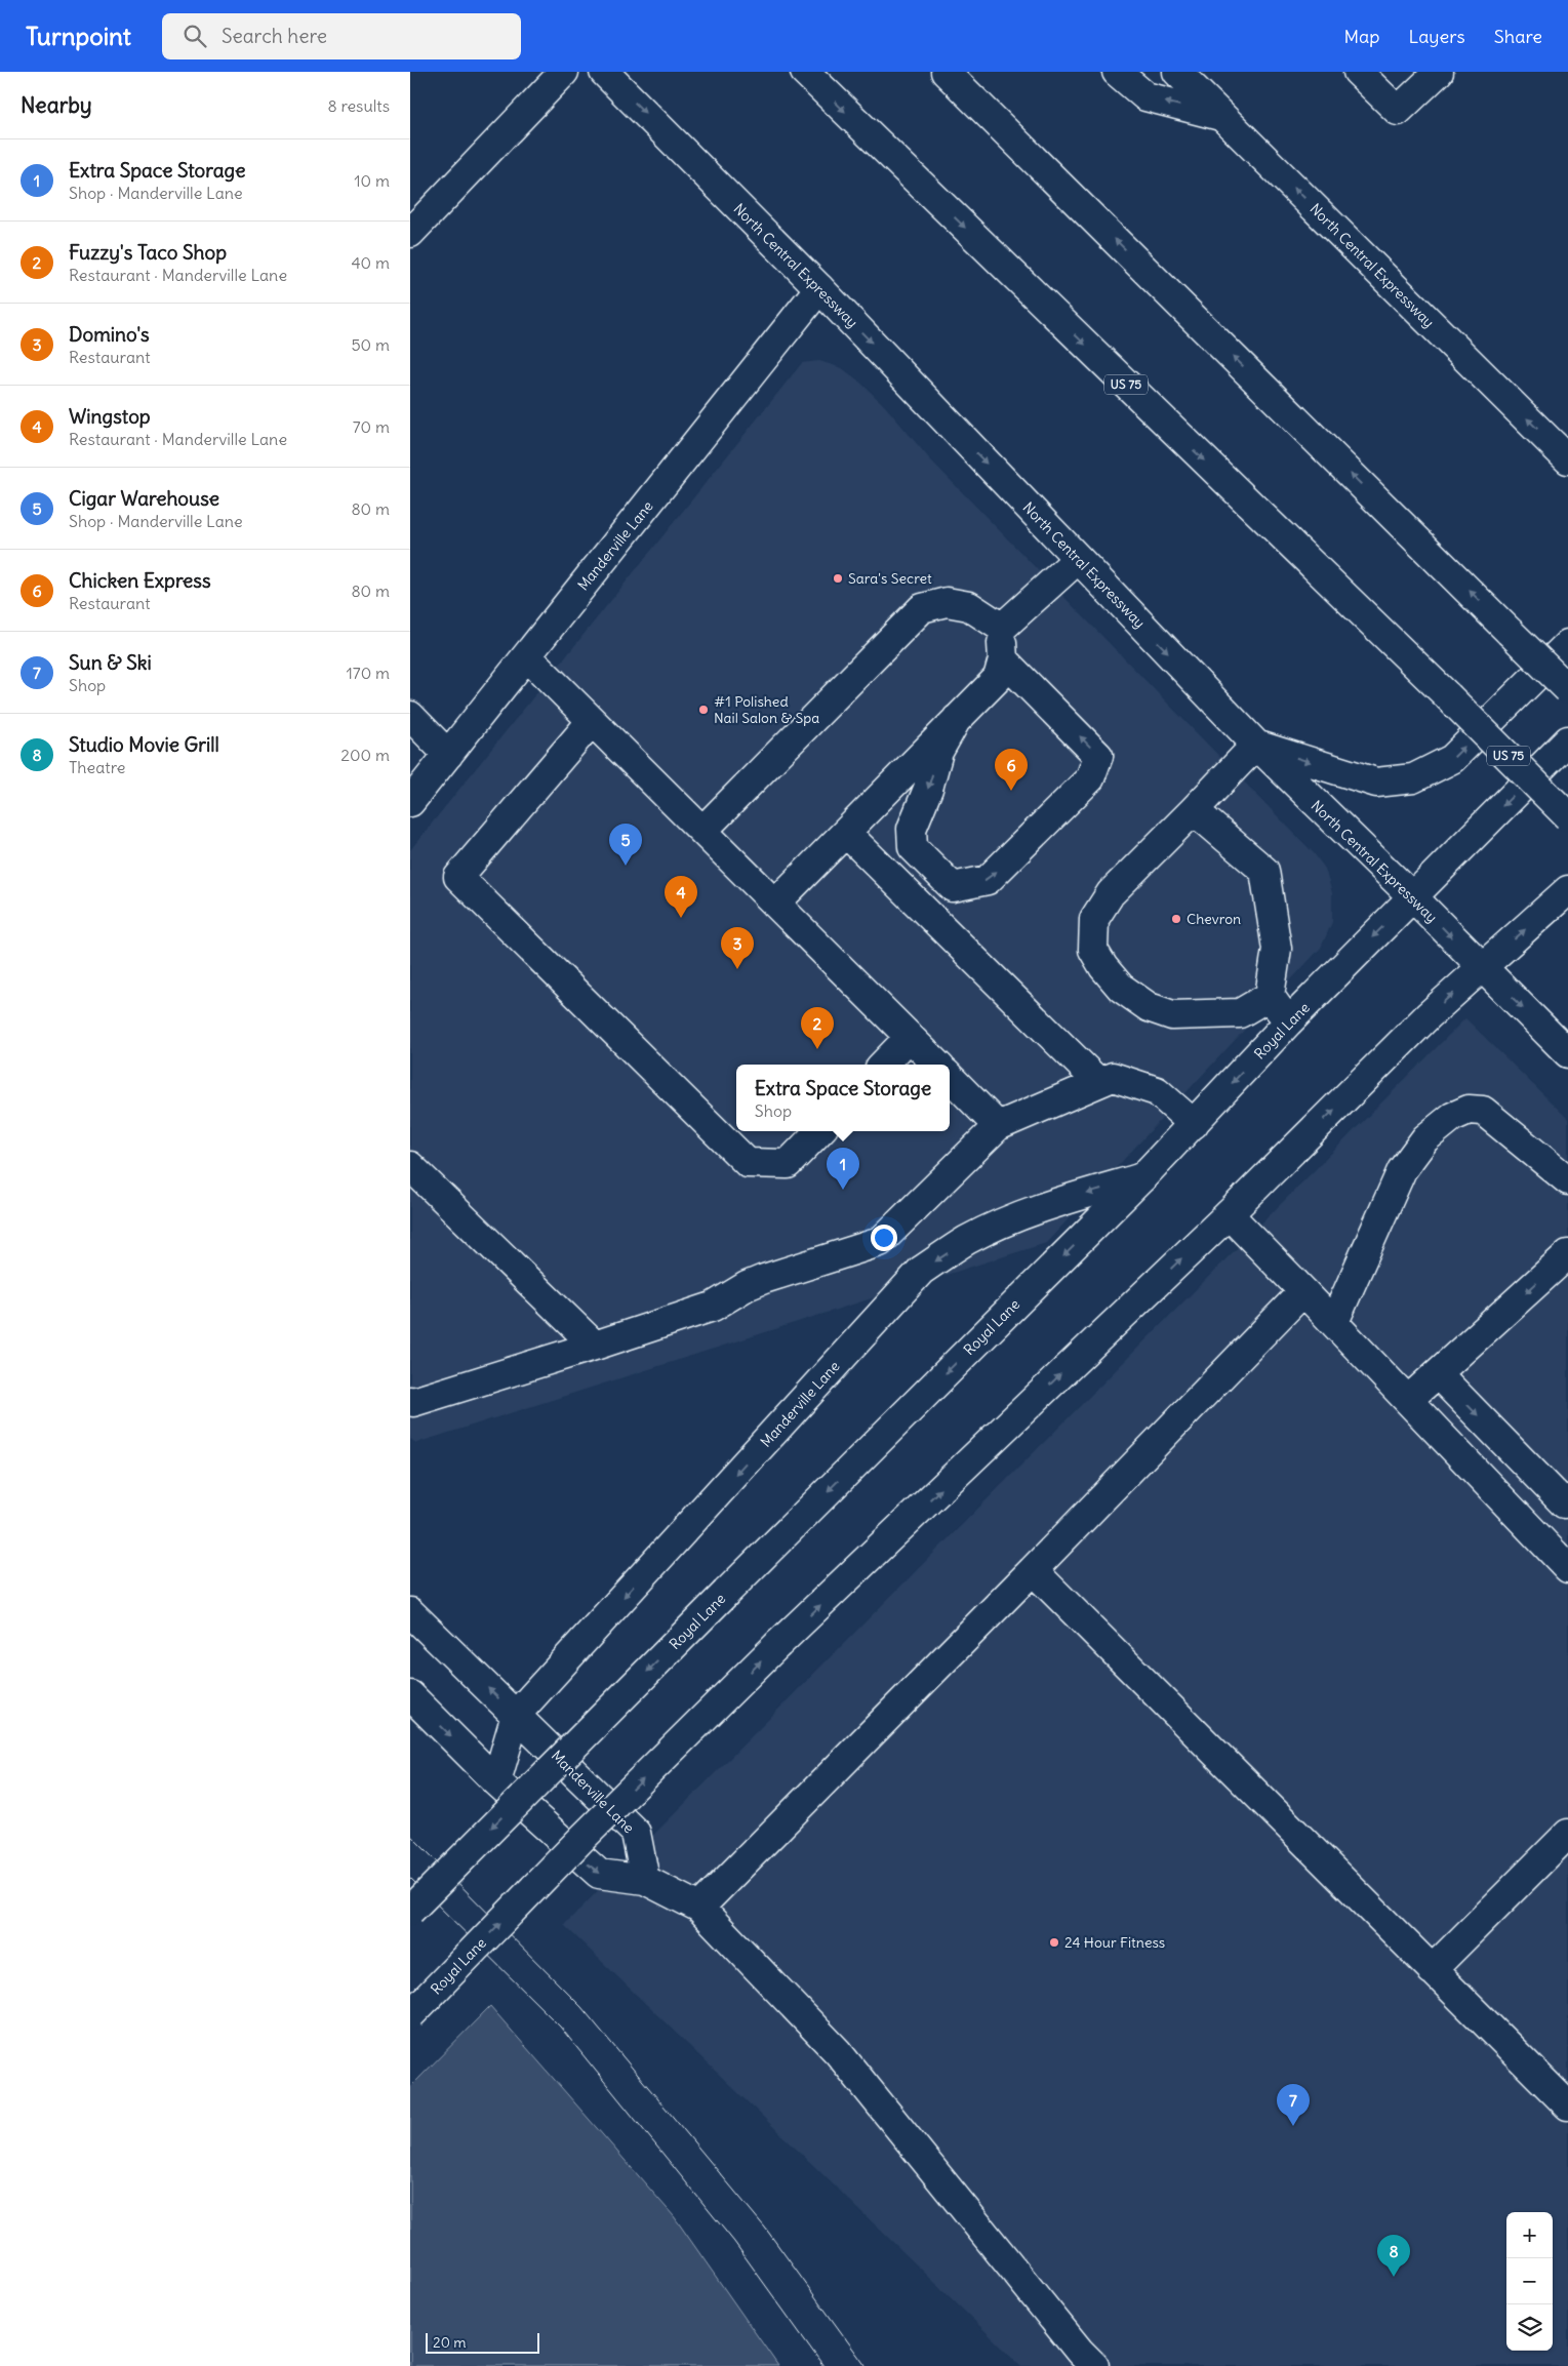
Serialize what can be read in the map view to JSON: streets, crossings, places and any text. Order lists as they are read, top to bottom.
{
  "streets": {
    "main road": [
      "North Central Expressway",
      "US 75",
      "Manderville Lane",
      "Royal Lane"
    ]
  },
  "crossings": [
    ["North Central Expressway", "Manderville Lane"],
    ["North Central Expressway", "Royal Lane"],
    ["Manderville Lane", "Royal Lane"]
  ],
  "places": [
    "Sara's Secret",
    "#1 Polished Nail Salon & Spa",
    "Chevron",
    "24 Hour Fitness"
  ],
  "scale_bar": "20 m",
  "page": {
    "header": "Turnpoint",
    "search": "Search here",
    "nav": ["Map", "Layers", "Share"],
    "heading": ["Nearby", "8 results"],
    "list": [
      {
        "mark": "1",
        "name": "Extra Space Storage",
        "note": "Shop · Manderville Lane",
        "value": "10 m"
      },
      {
        "mark": "2",
        "name": "Fuzzy's Taco Shop",
        "note": "Restaurant · Manderville Lane",
        "value": "40 m"
      },
      {
        "mark": "3",
        "name": "Domino's",
        "note": "Restaurant",
        "value": "50 m"
      },
      {
        "mark": "4",
        "name": "Wingstop",
        "note": "Restaurant · Manderville Lane",
        "value": "70 m"
      },
      {
        "mark": "5",
        "name": "Cigar Warehouse",
        "note": "Shop · Manderville Lane",
        "value": "80 m"
      },
      {
        "mark": "6",
        "name": "Chicken Express",
        "note": "Restaurant",
        "value": "80 m"
      },
      {
        "mark": "7",
        "name": "Sun & Ski",
        "note": "Shop",
        "value": "170 m"
      },
      {
        "mark": "8",
        "name": "Studio Movie Grill",
        "note": "Theatre",
        "value": "200 m"
      }
    ],
    "pins": [
      "6",
      "5",
      "4",
      "3",
      "2",
      "1",
      "7",
      "8"
    ],
    "popup": ["Extra Space Storage", "Shop"],
    "map_buttons": ["+", "−"],
    "scale": "20 m"
  }
}
